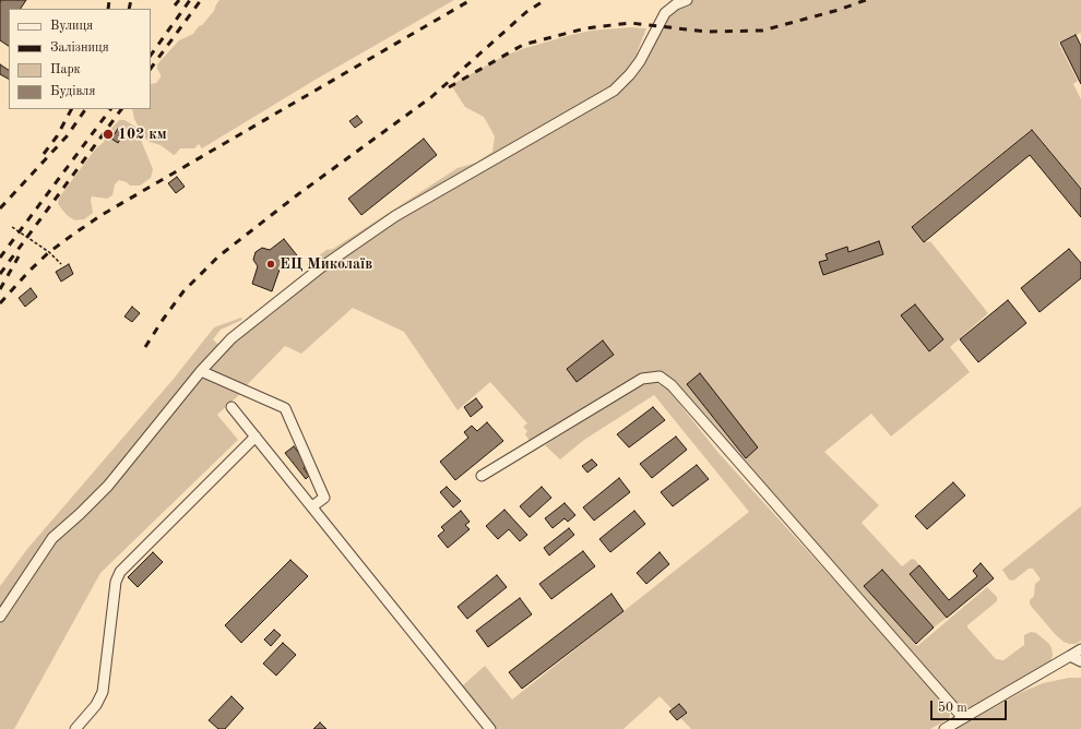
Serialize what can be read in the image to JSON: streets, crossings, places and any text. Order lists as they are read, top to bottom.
{
  "places": ["102 км", "ЕЦ Миколаїв"],
  "legend": [
    "Вулиця",
    "Залізниця",
    "Парк",
    "Будівля"
  ],
  "scale_bar": "50 m"
}
